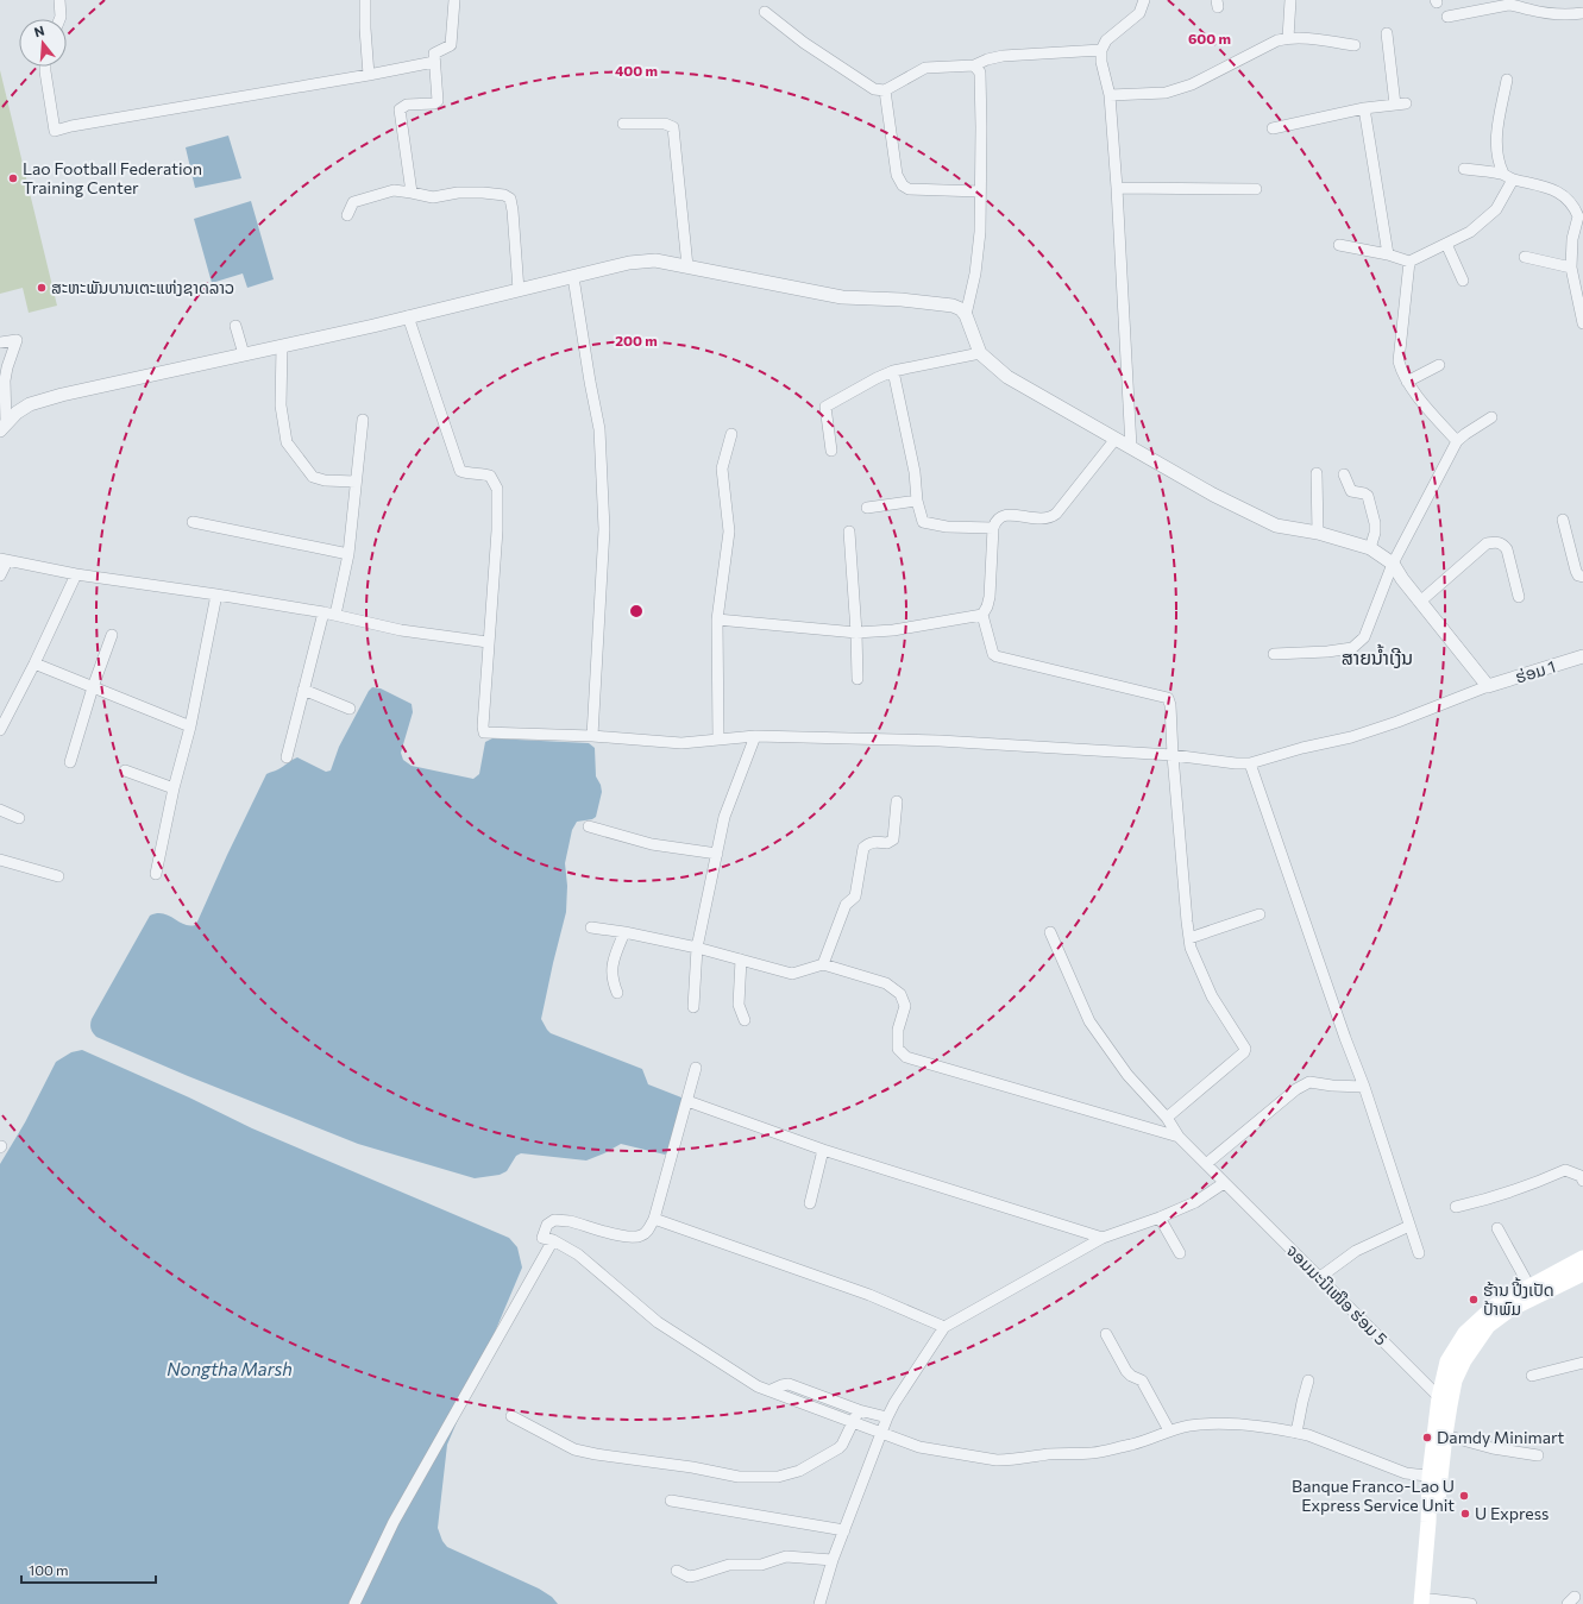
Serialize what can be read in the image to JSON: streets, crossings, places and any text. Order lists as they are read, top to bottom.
{
  "streets": {
    "street": ["ຮ່ອມ 1", "ຈອມມະນີເໜືອ ຮ່ອມ 5"]
  },
  "districts": ["ສາຍນ້ຳເງີນ"],
  "water": ["Nongtha Marsh"],
  "places": [
    "Lao Football Federation Training Center",
    "ສະຫະພັນບານເຕະແຫ່ງຊາດລາວ",
    "ຮ້ານ ປີ້ງເປັດ ປ້າພົມ",
    "Damdy Minimart",
    "Banque Franco-Lao U Express Service Unit",
    "U Express"
  ],
  "scale_bar": "100 m",
  "north": "top",
  "rings": ["600 m", "400 m", "200 m"]
}
